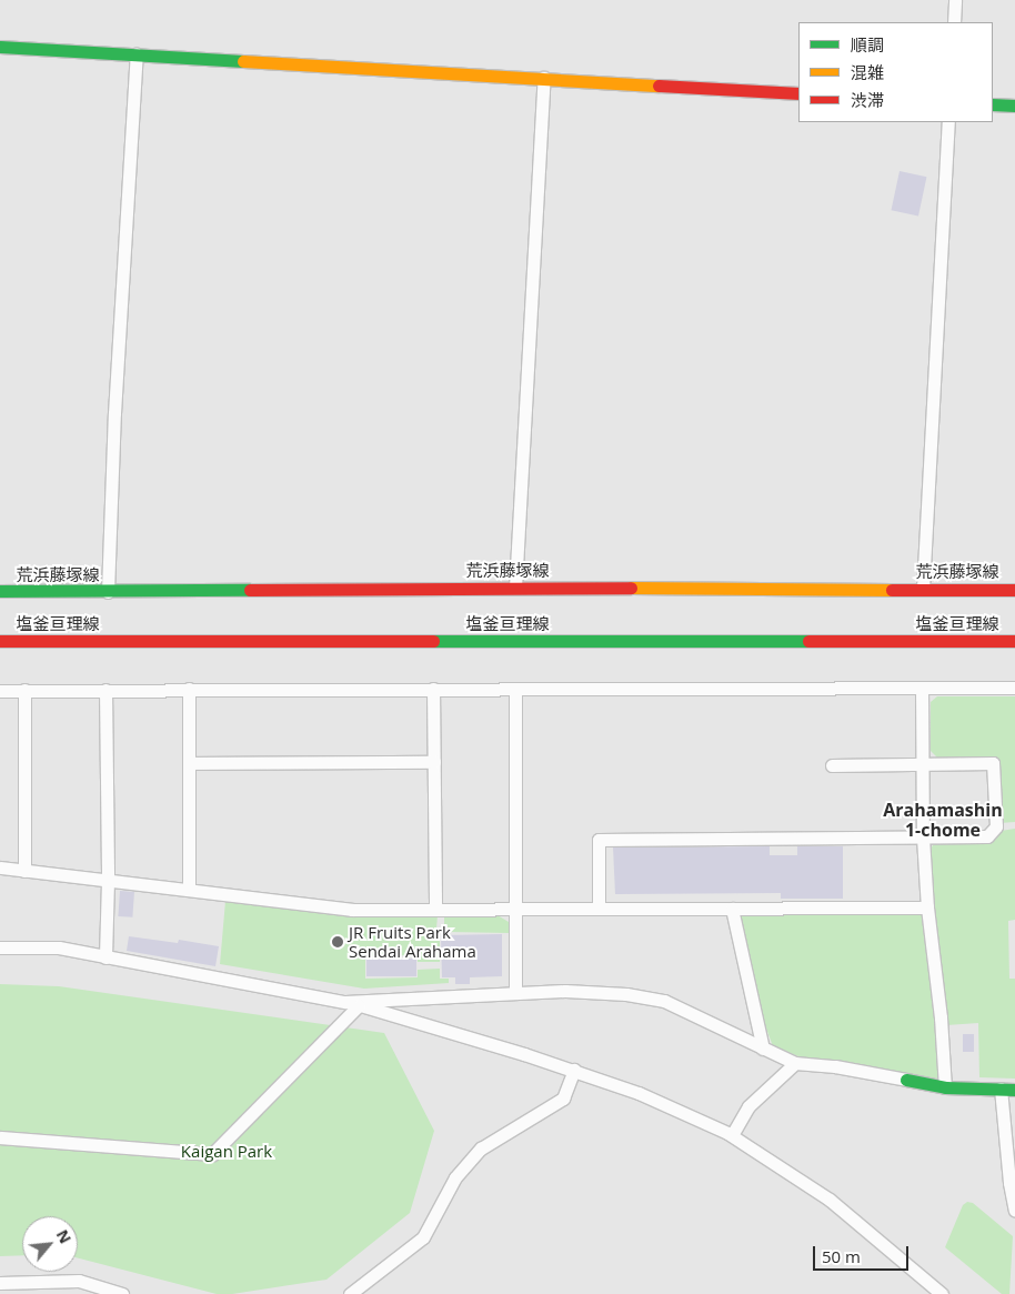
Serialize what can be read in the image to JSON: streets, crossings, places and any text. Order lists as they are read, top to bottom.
{
  "streets": {
    "street": ["荒浜藤塚線", "塩釜亘理線"]
  },
  "districts": ["Arahamashin 1-chome"],
  "parks": ["Kaigan Park"],
  "places": ["JR Fruits Park Sendai Arahama"],
  "legend": ["順調", "混雑", "渋滞"],
  "scale_bar": "50 m",
  "north": "top right"
}
